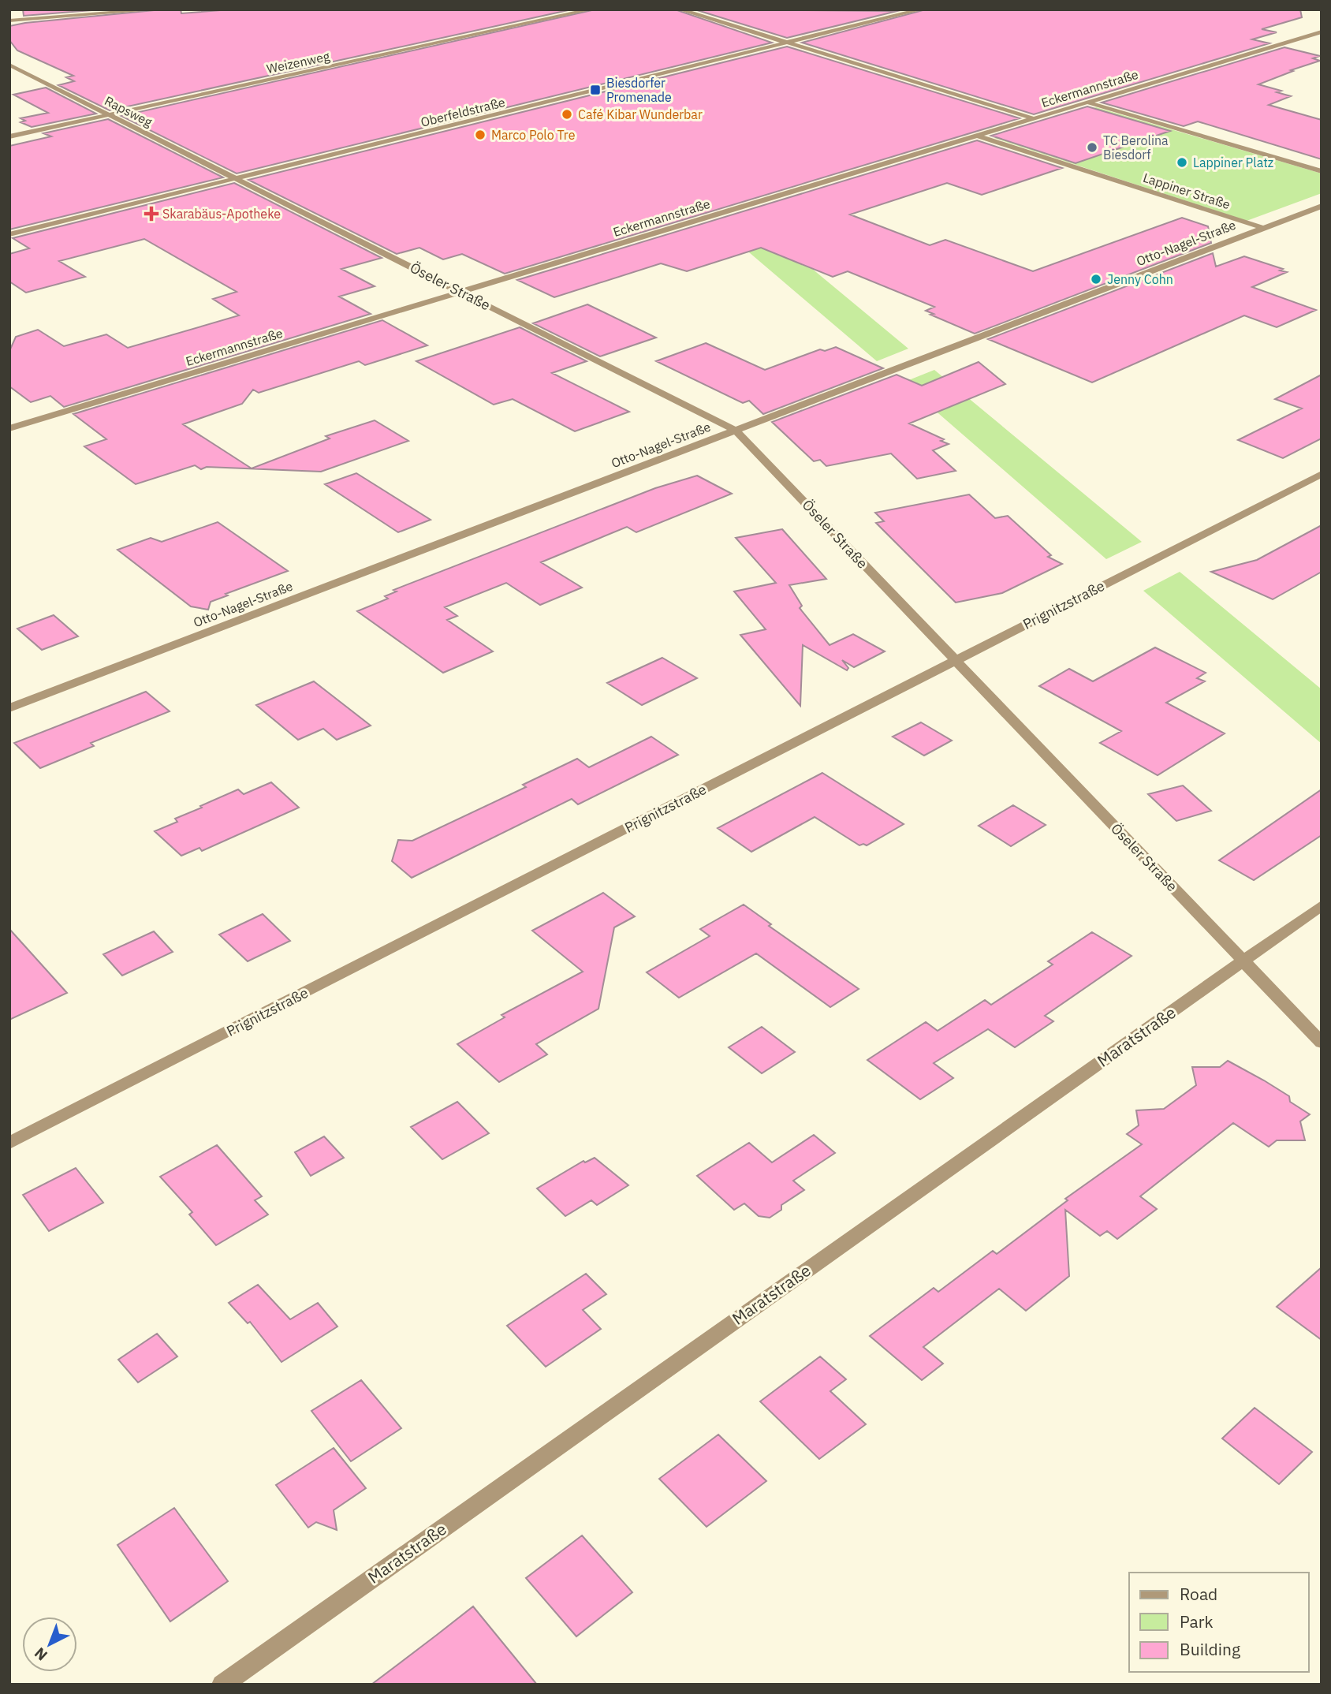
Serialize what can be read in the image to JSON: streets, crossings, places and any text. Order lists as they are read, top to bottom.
{
  "streets": {
    "street": [
      "Weizenweg",
      "Eckermannstraße",
      "Rapsweg",
      "Oberfeldstraße",
      "Lappiner Straße",
      "Otto-Nagel-Straße",
      "Öseler Straße",
      "Prignitzstraße",
      "Maratstraße"
    ]
  },
  "crossings": [
    ["Weizenweg", "Rapsweg"],
    ["Eckermannstraße", "Lappiner Straße"],
    ["Eckermannstraße", "Öseler Straße"],
    ["Rapsweg", "Oberfeldstraße"],
    ["Rapsweg", "Öseler Straße"],
    ["Oberfeldstraße", "Öseler Straße"],
    ["Lappiner Straße", "Otto-Nagel-Straße"],
    ["Otto-Nagel-Straße", "Öseler Straße"],
    ["Öseler Straße", "Prignitzstraße"],
    ["Öseler Straße", "Maratstraße"]
  ],
  "places": {
    "transit": ["Biesdorfer Promenade"],
    "other": [
      "Café Kibar Wunderbar",
      "Marco Polo Tre",
      "TC Berolina Biesdorf",
      "Lappiner Platz",
      "Jenny Cohn"
    ],
    "health": ["Skarabäus-Apotheke"]
  },
  "legend": ["Road", "Park", "Building"],
  "north": "bottom left"
}
